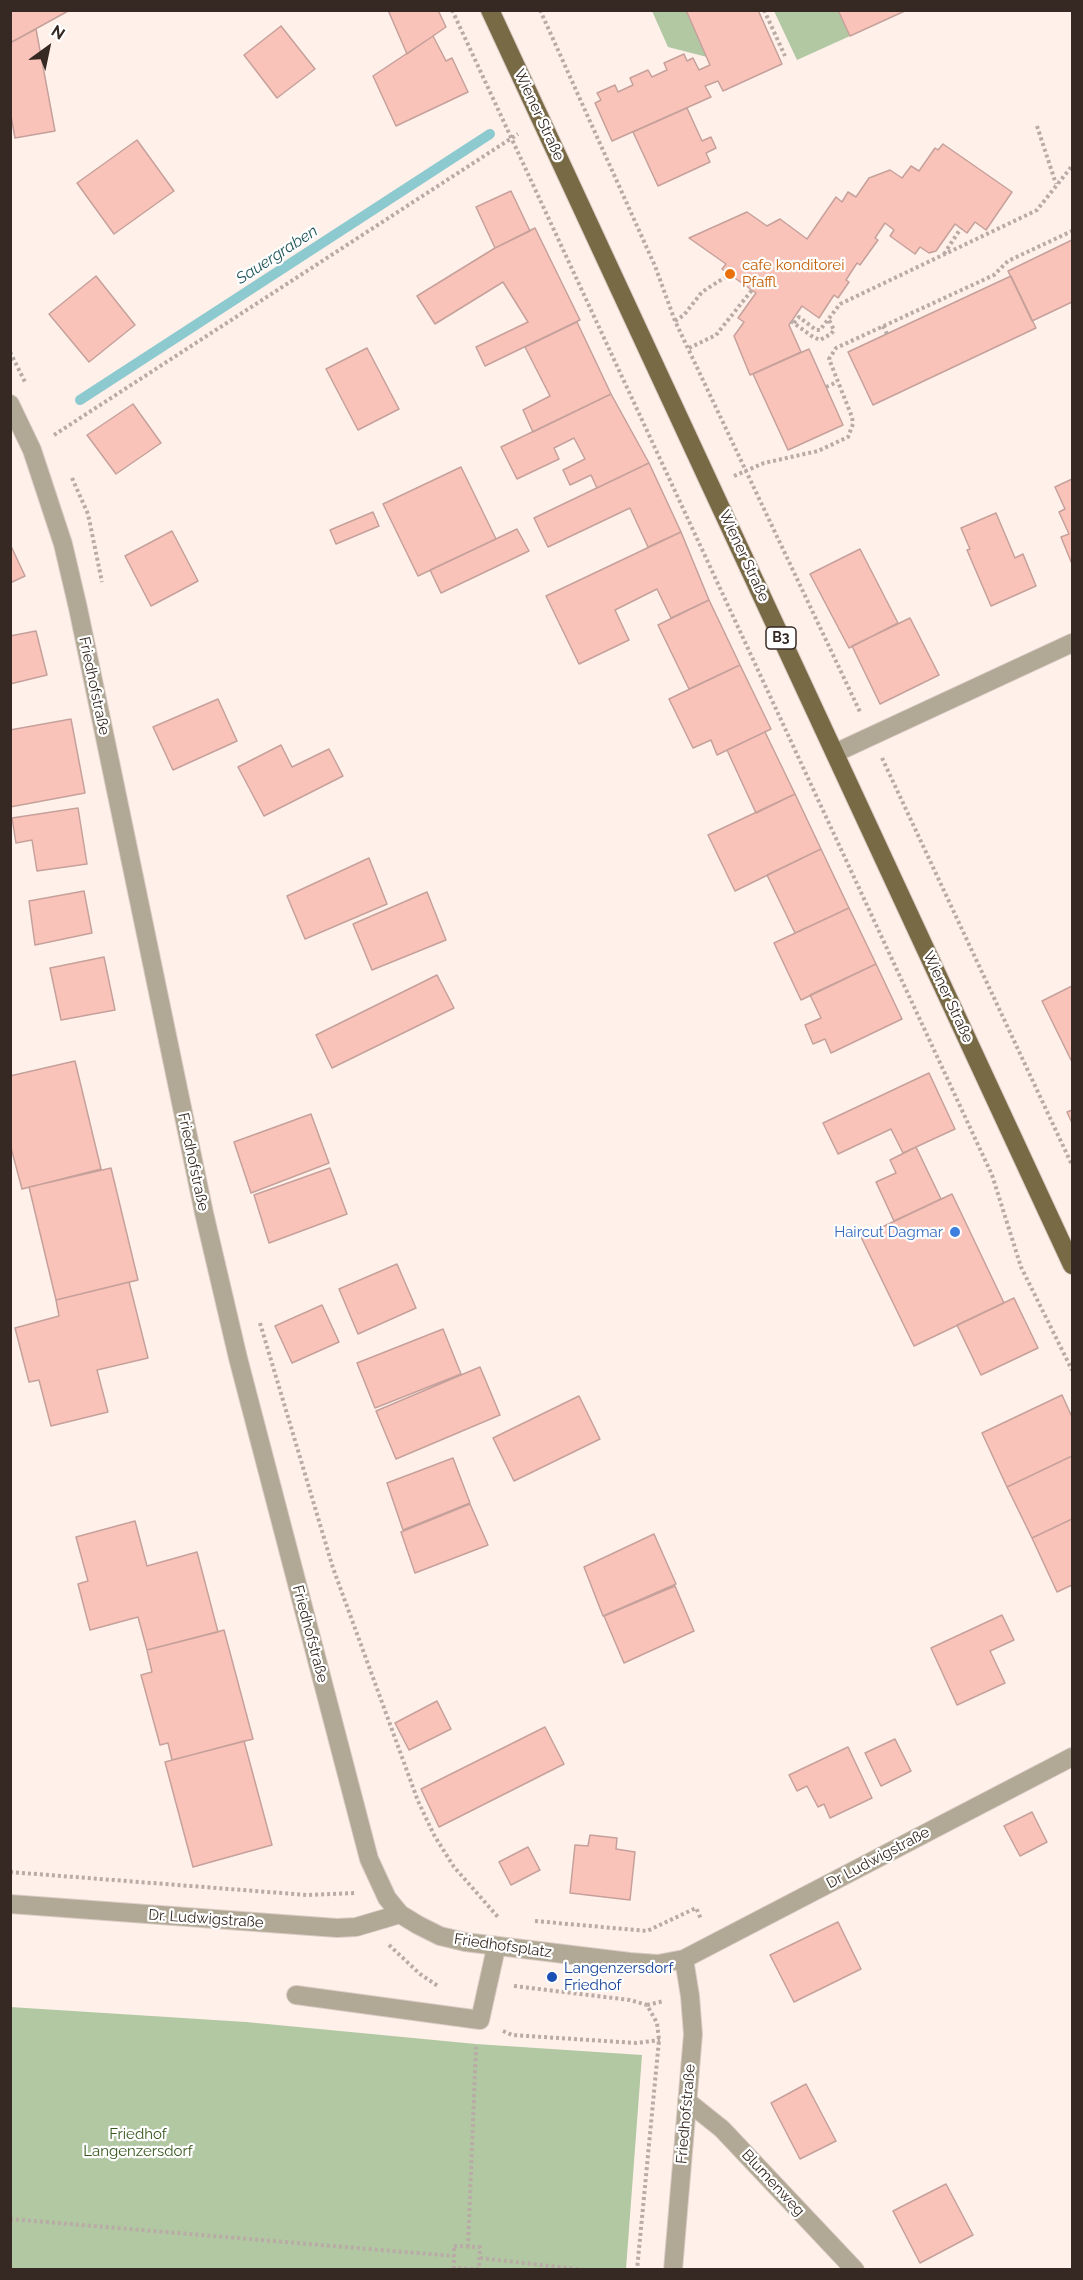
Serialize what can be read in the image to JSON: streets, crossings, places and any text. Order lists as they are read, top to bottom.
{
  "streets": {
    "main road": ["Wiener Straße", "B3"],
    "street": [
      "Friedhofstraße",
      "Dr Ludwigstraße",
      "Dr. Ludwigstraße",
      "Friedhofsplatz",
      "Blumenweg"
    ]
  },
  "crossings": [
    ["Friedhofstraße", "Dr Ludwigstraße"],
    ["Friedhofstraße", "Dr. Ludwigstraße"],
    ["Friedhofstraße", "Friedhofsplatz"],
    ["Friedhofstraße", "Blumenweg"],
    ["Dr Ludwigstraße", "Friedhofsplatz"],
    ["Dr. Ludwigstraße", "Friedhofsplatz"]
  ],
  "water": ["Sauergraben"],
  "parks": ["Friedhof Langenzersdorf"],
  "places": ["cafe konditorei Pfaffl", "Haircut Dagmar", "Langenzersdorf Friedhof"],
  "north": "top right"
}
